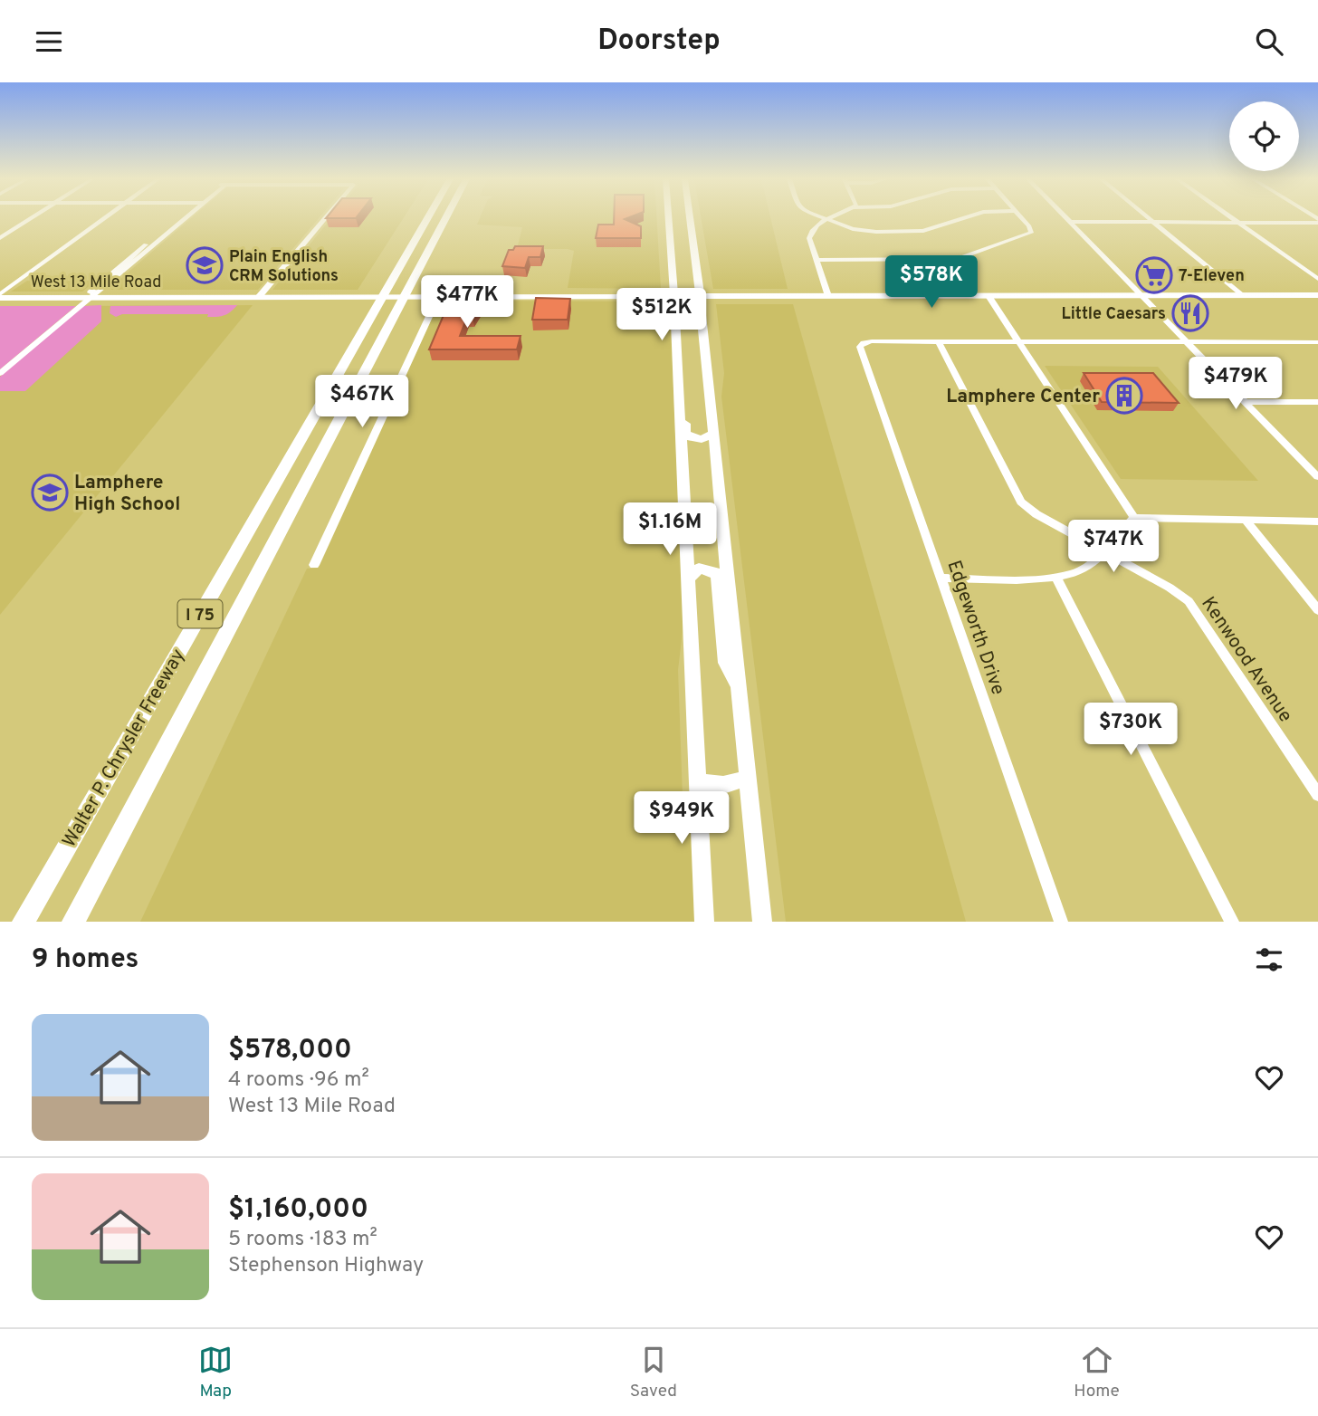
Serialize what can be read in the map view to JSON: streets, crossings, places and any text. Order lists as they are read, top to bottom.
{
  "streets": {
    "highway": ["I 75", "Walter P. Chrysler Freeway"],
    "main road": ["West 13 Mile Road"],
    "street": ["Edgeworth Drive", "Kenwood Avenue"]
  },
  "crossings": [
    ["Edgeworth Drive", "Kenwood Avenue"]
  ],
  "places": {
    "school or university": ["Plain English CRM Solutions", "Lamphere High School"],
    "supermarket": ["7-Eleven"],
    "restaurant": ["Little Caesars"],
    "building": ["Lamphere Center"]
  },
  "page": {
    "header": "Doorstep",
    "price": [
      "$578K",
      "$477K",
      "$512K",
      "$479K",
      "$467K",
      "$1.16M",
      "$747K",
      "$730K",
      "$949K"
    ],
    "heading": "9 homes",
    "list": [
      {
        "name": "$578,000",
        "note": "4 rooms · 96 m² · West 13 Mile Road"
      },
      {
        "name": "$1,160,000",
        "note": "5 rooms · 183 m² · Stephenson Highway"
      }
    ],
    "tabs": ["Map", "Saved", "Home"]
  }
}
